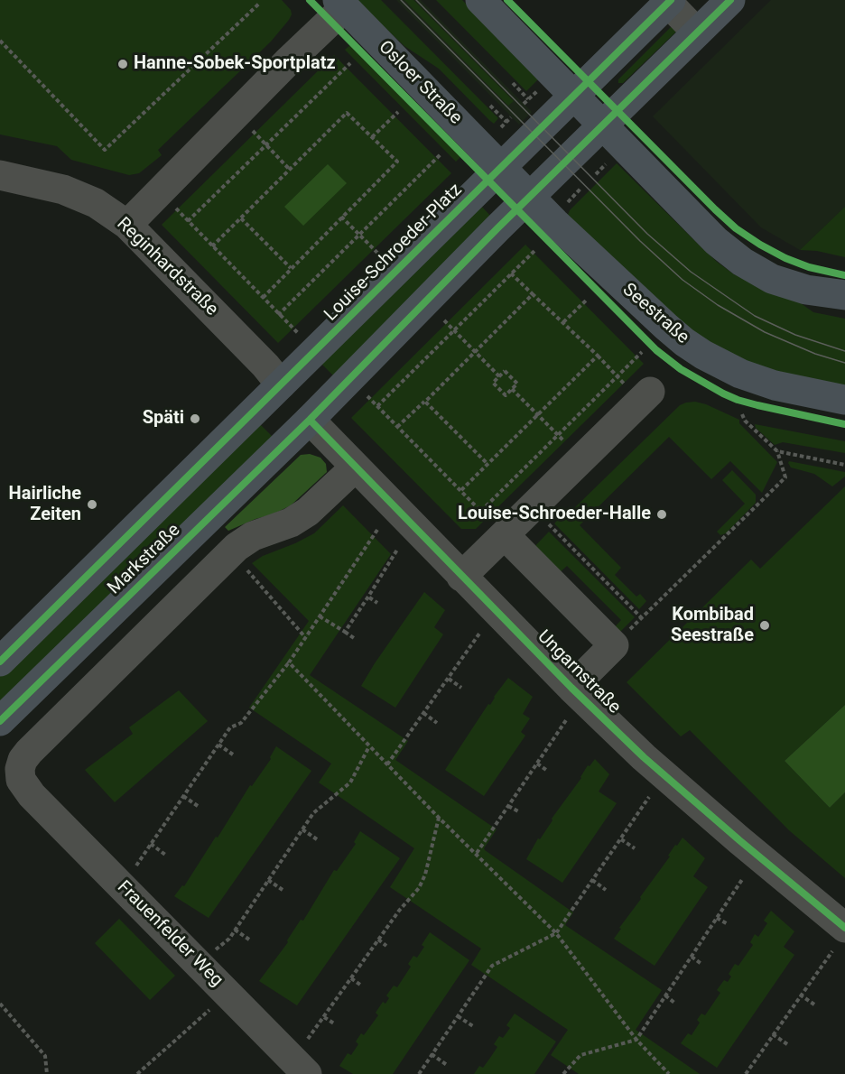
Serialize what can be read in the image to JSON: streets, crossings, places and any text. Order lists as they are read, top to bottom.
{
  "streets": {
    "main road": [
      "Osloer Straße",
      "Louise-Schroeder-Platz",
      "Seestraße",
      "Markstraße"
    ],
    "street": ["Reginhardstraße", "Ungarnstraße", "Frauenfelder Weg"]
  },
  "crossings": [
    ["Osloer Straße", "Louise-Schroeder-Platz"],
    ["Osloer Straße", "Seestraße"],
    ["Louise-Schroeder-Platz", "Reginhardstraße"],
    ["Louise-Schroeder-Platz", "Seestraße"],
    ["Louise-Schroeder-Platz", "Markstraße"],
    ["Reginhardstraße", "Markstraße"],
    ["Markstraße", "Ungarnstraße"]
  ],
  "places": [
    "Hanne-Sobek-Sportplatz",
    "Späti",
    "Hairliche Zeiten",
    "Louise-Schroeder-Halle",
    "Kombibad Seestraße"
  ]
}
